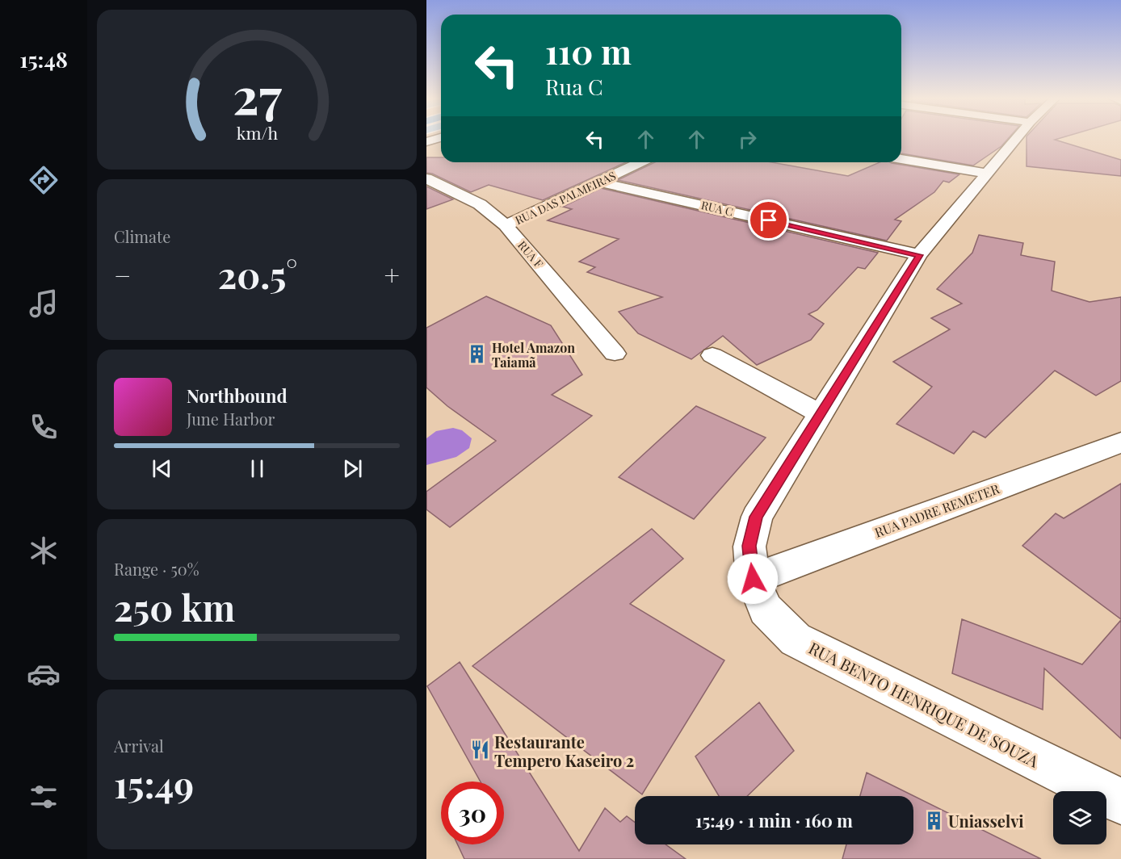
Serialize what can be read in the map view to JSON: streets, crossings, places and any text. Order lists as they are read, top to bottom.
{
  "streets": {
    "street": [
      "RUA DAS PALMEIRAS",
      "RUA C",
      "RUA F",
      "RUA PADRE REMETER",
      "RUA BENTO HENRIQUE DE SOUZA"
    ]
  },
  "crossings": [
    ["RUA DAS PALMEIRAS", "RUA C"],
    ["RUA DAS PALMEIRAS", "RUA F"],
    ["RUA C", "RUA BENTO HENRIQUE DE SOUZA"],
    ["RUA PADRE REMETER", "RUA BENTO HENRIQUE DE SOUZA"]
  ],
  "places": {
    "building": ["Hotel Amazon Taiamã", "Uniasselvi"],
    "restaurant": ["Restaurante Tempero Kaseiro 2"]
  },
  "page": {
    "tabs": "15:48",
    "turn": ["110 m", "Rua C"],
    "tile": [
      "Climate",
      ["Range · 50%", "250 km"],
      ["Arrival", "15:49"]
    ],
    "heat": ["−", "20.5°", "+"],
    "song": ["Northbound", "June Harbor"],
    "limit": "30",
    "trip": "15:49 · 1 min · 160 m",
    "gauge": ["27", "km/h"]
  }
}
